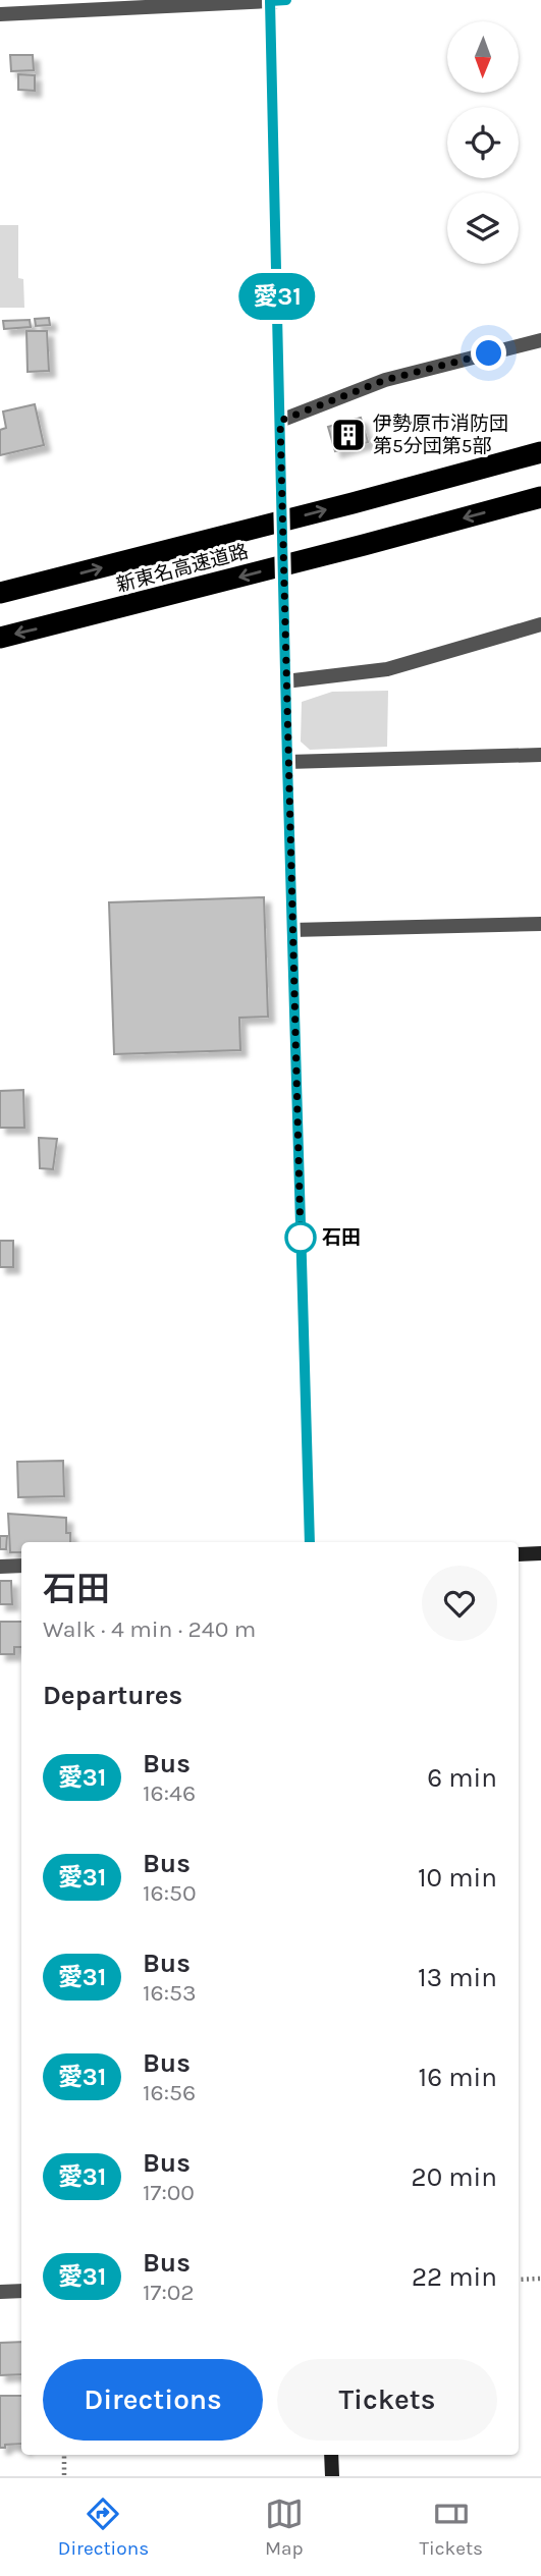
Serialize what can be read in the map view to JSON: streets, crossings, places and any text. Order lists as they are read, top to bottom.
{
  "streets": {
    "highway": ["新東名高速道路"]
  },
  "places": {
    "building": ["伊勢原市消防団 第5分団第5部"],
    "other": ["石田"]
  },
  "lines": ["bus line 愛31"],
  "north": "bottom",
  "page": {
    "on_map": "愛31",
    "heading": [
      ["石田", "Walk · 4 min · 240 m"],
      "Departures"
    ],
    "list": [
      {
        "mark": "愛31",
        "name": "Bus",
        "note": "16:46",
        "value": "6 min"
      },
      {
        "mark": "愛31",
        "name": "Bus",
        "note": "16:50",
        "value": "10 min"
      },
      {
        "mark": "愛31",
        "name": "Bus",
        "note": "16:53",
        "value": "13 min"
      },
      {
        "mark": "愛31",
        "name": "Bus",
        "note": "16:56",
        "value": "16 min"
      },
      {
        "mark": "愛31",
        "name": "Bus",
        "note": "17:00",
        "value": "20 min"
      },
      {
        "mark": "愛31",
        "name": "Bus",
        "note": "17:02",
        "value": "22 min"
      }
    ],
    "buttons": ["Directions", "Tickets"],
    "tabs": ["Directions", "Map", "Tickets"]
  }
}
